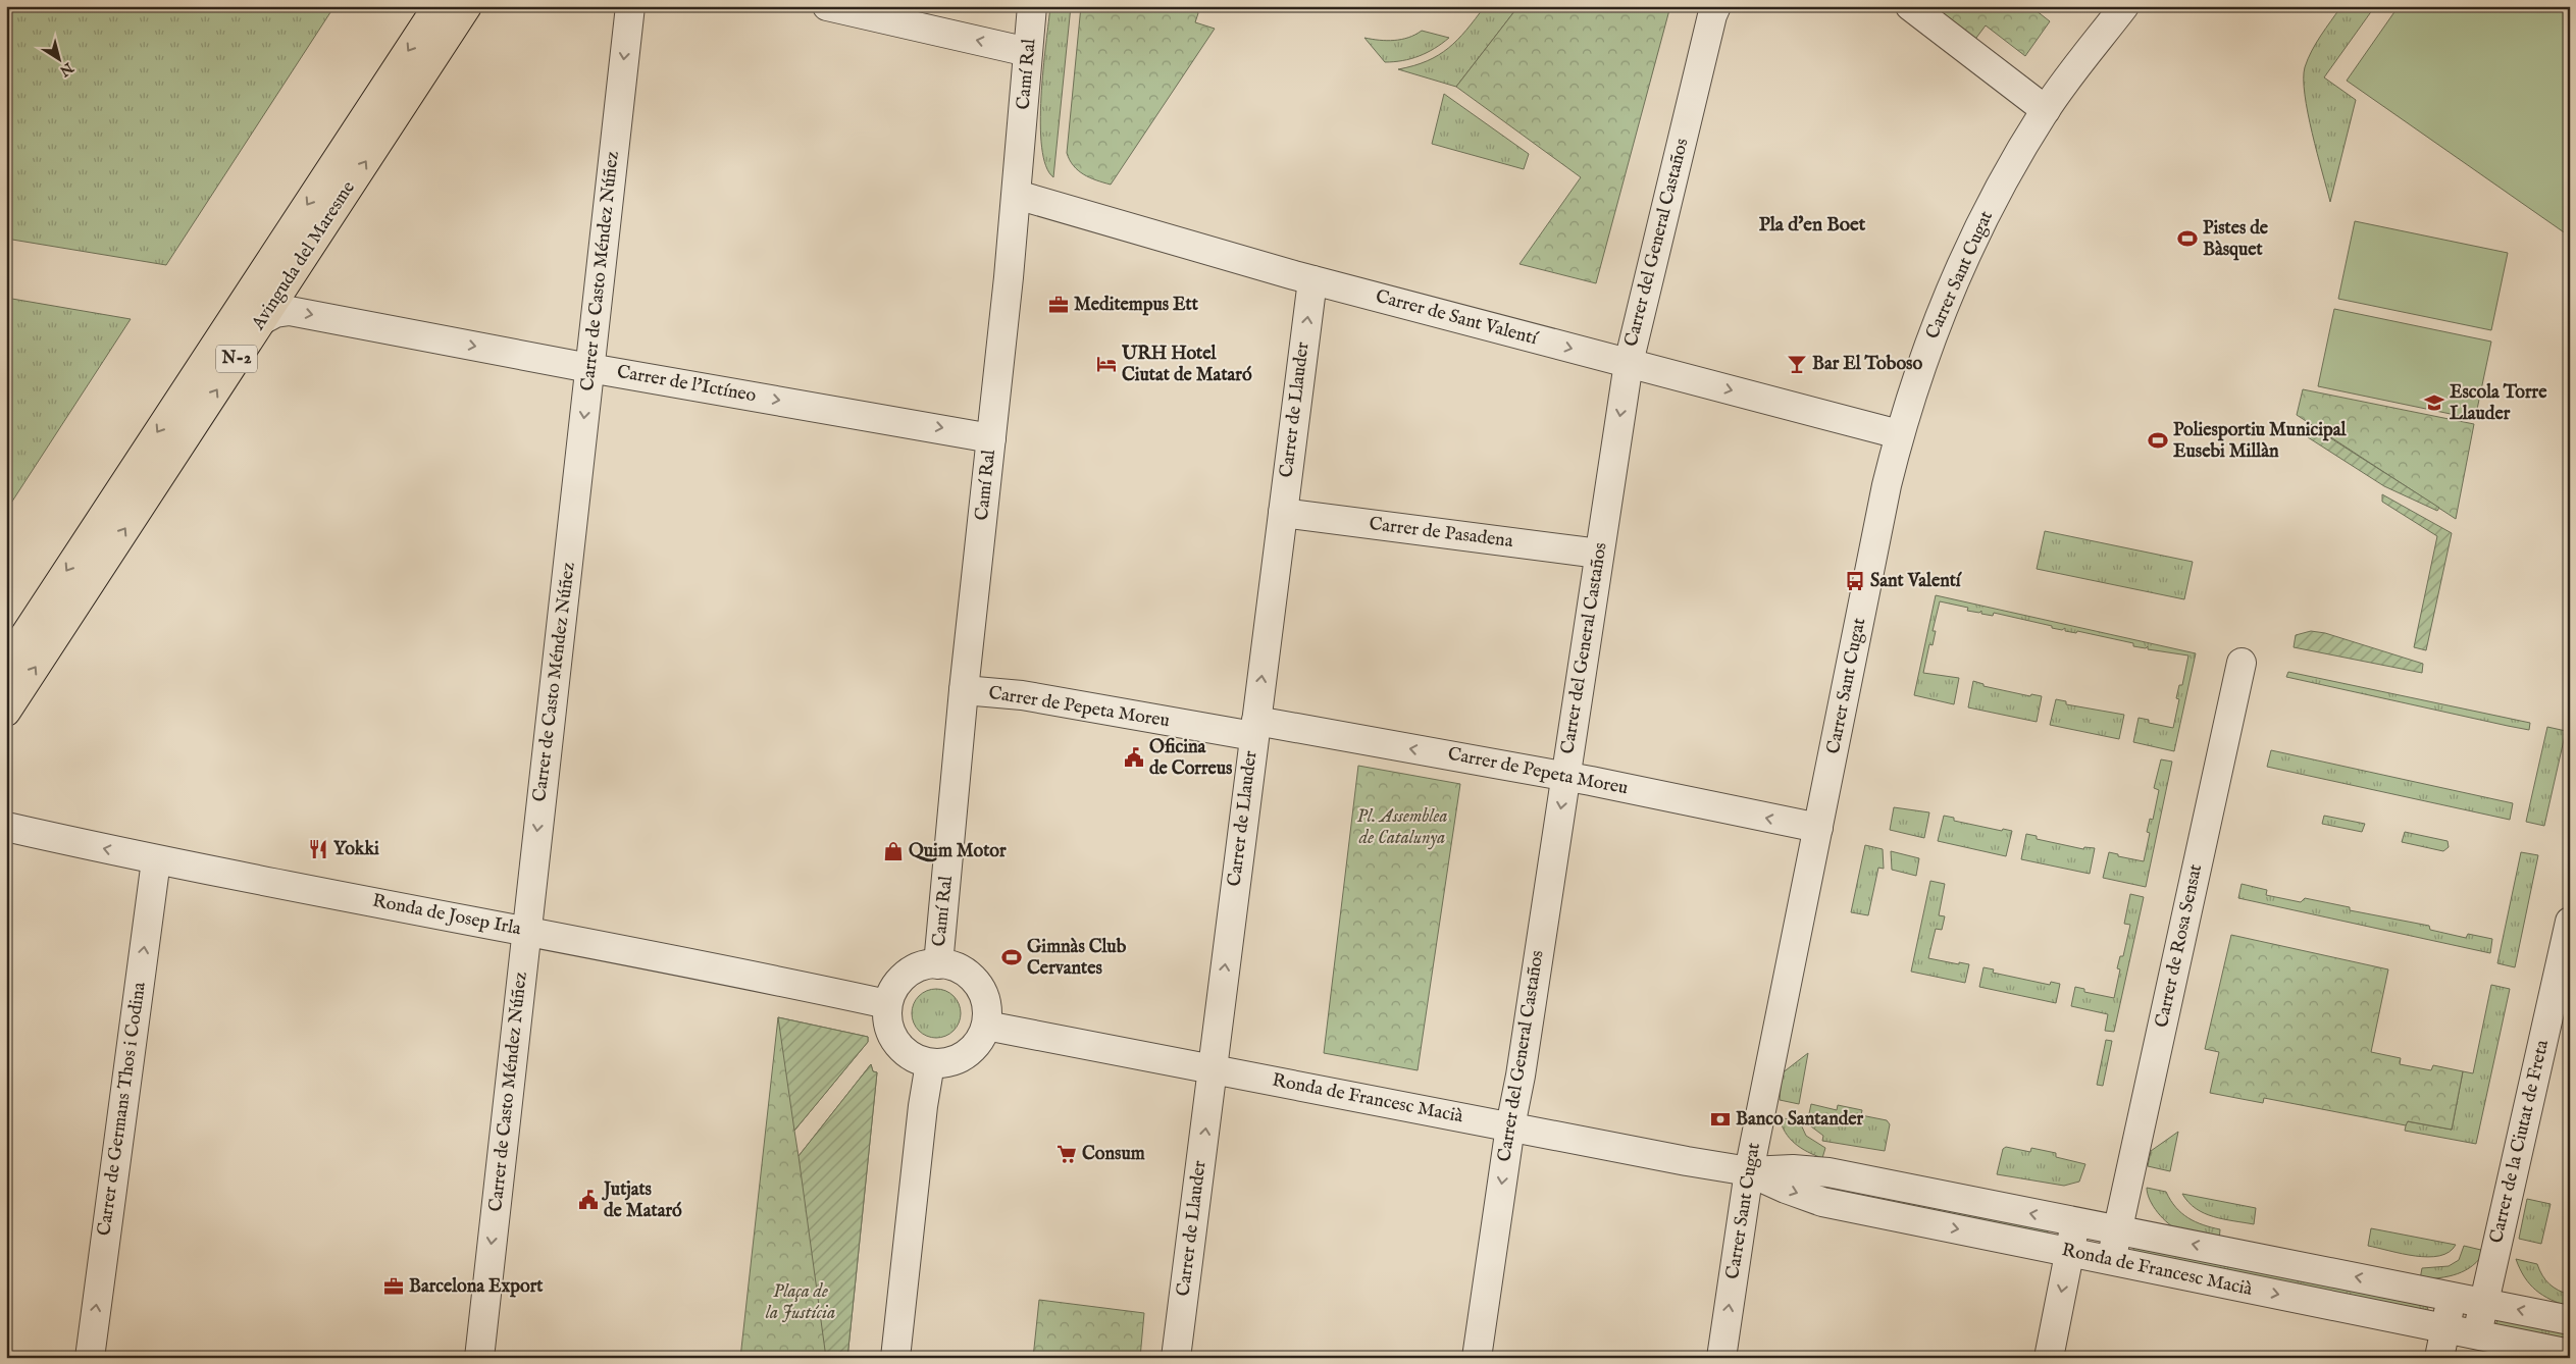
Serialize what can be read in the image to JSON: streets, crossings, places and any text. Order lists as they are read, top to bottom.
{
  "streets": {
    "main road": ["Avinguda del Maresme", "N-2"],
    "street": [
      "Camí Ral",
      "Carrer del General Castaños",
      "Carrer de Casto Méndez Núñez",
      "Carrer Sant Cugat",
      "Carrer de Sant Valentí",
      "Carrer de l'Ictíneo",
      "Carrer de Llauder",
      "Carrer de Pasadena",
      "Carrer de Pepeta Moreu",
      "Ronda de Josep Irla",
      "Carrer de Rosa Sensat",
      "Ronda de Francesc Macià",
      "Carrer de Germans Thos i Codina",
      "Carrer de la Ciutat de Freta"
    ]
  },
  "crossings": [
    ["Camí Ral", "Carrer de Sant Valentí"],
    ["Camí Ral", "Carrer de l'Ictíneo"],
    ["Camí Ral", "Carrer de Pepeta Moreu"],
    ["Camí Ral", "Ronda de Josep Irla"],
    ["Camí Ral", "Ronda de Francesc Macià"],
    ["Carrer del General Castaños", "Carrer de Sant Valentí"],
    ["Carrer del General Castaños", "Carrer de Pasadena"],
    ["Carrer del General Castaños", "Carrer de Pepeta Moreu"],
    ["Carrer del General Castaños", "Ronda de Francesc Macià"],
    ["Avinguda del Maresme", "Carrer de l'Ictíneo"],
    ["Carrer de Casto Méndez Núñez", "Carrer de l'Ictíneo"],
    ["Carrer de Casto Méndez Núñez", "Ronda de Josep Irla"],
    ["Carrer Sant Cugat", "Carrer de Sant Valentí"],
    ["Carrer Sant Cugat", "Carrer de Pepeta Moreu"],
    ["Carrer Sant Cugat", "Ronda de Francesc Macià"],
    ["Carrer de Sant Valentí", "Carrer de Llauder"],
    ["Carrer de Llauder", "Carrer de Pasadena"],
    ["Carrer de Llauder", "Carrer de Pepeta Moreu"],
    ["Carrer de Llauder", "Ronda de Francesc Macià"],
    ["Ronda de Josep Irla", "Ronda de Francesc Macià"],
    ["Ronda de Josep Irla", "Carrer de Germans Thos i Codina"],
    ["Carrer de Rosa Sensat", "Ronda de Francesc Macià"],
    ["Ronda de Francesc Macià", "Carrer de la Ciutat de Freta"]
  ],
  "one_way": [
    "Carrer del General Castaños",
    "Carrer de Casto Méndez Núñez",
    "Carrer de Sant Valentí",
    "Carrer de l'Ictíneo",
    "Carrer de Llauder",
    "Carrer de Pepeta Moreu",
    "Carrer de Germans Thos i Codina"
  ],
  "districts": ["Pla d'en Boet"],
  "parks": ["Pl. Assemblea de Catalunya", "Plaça de la Justícia"],
  "places": {
    "sports": ["Pistes de Bàsquet", "Poliesportiu Municipal Eusebi Millàn", "Gimnàs Club Cervantes"],
    "office": ["Meditempus Ett", "Barcelona Export"],
    "hotel": ["URH Hotel Ciutat de Mataró"],
    "bar": ["Bar El Toboso"],
    "school or university": ["Escola Torre Llauder"],
    "bus stop": ["Sant Valentí"],
    "public building": ["Oficina de Correus", "Jutjats de Mataró"],
    "restaurant": ["Yokki"],
    "shop": ["Quim Motor"],
    "bank": ["Banco Santander"],
    "supermarket": ["Consum"]
  },
  "north": "bottom right"
}
